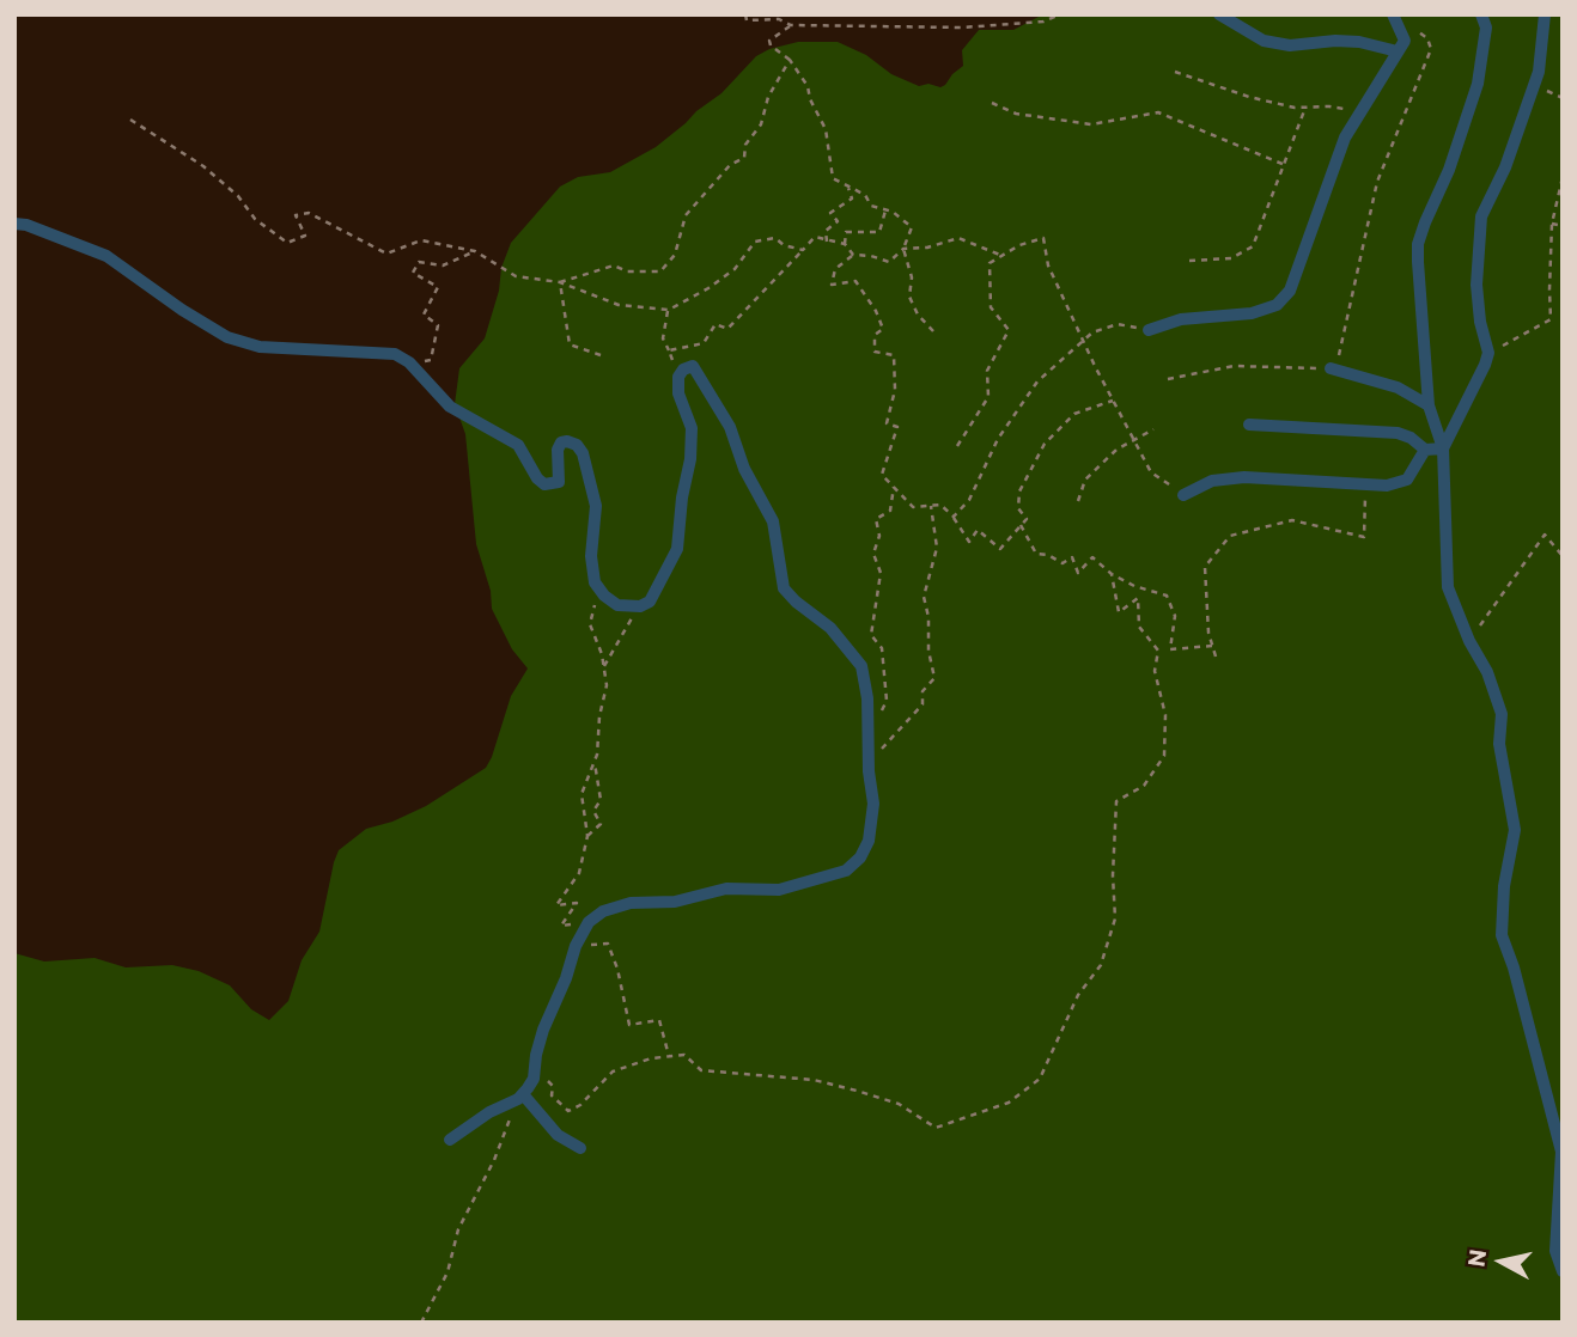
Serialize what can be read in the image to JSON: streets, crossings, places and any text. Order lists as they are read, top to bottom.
{
  "north": "left"
}
